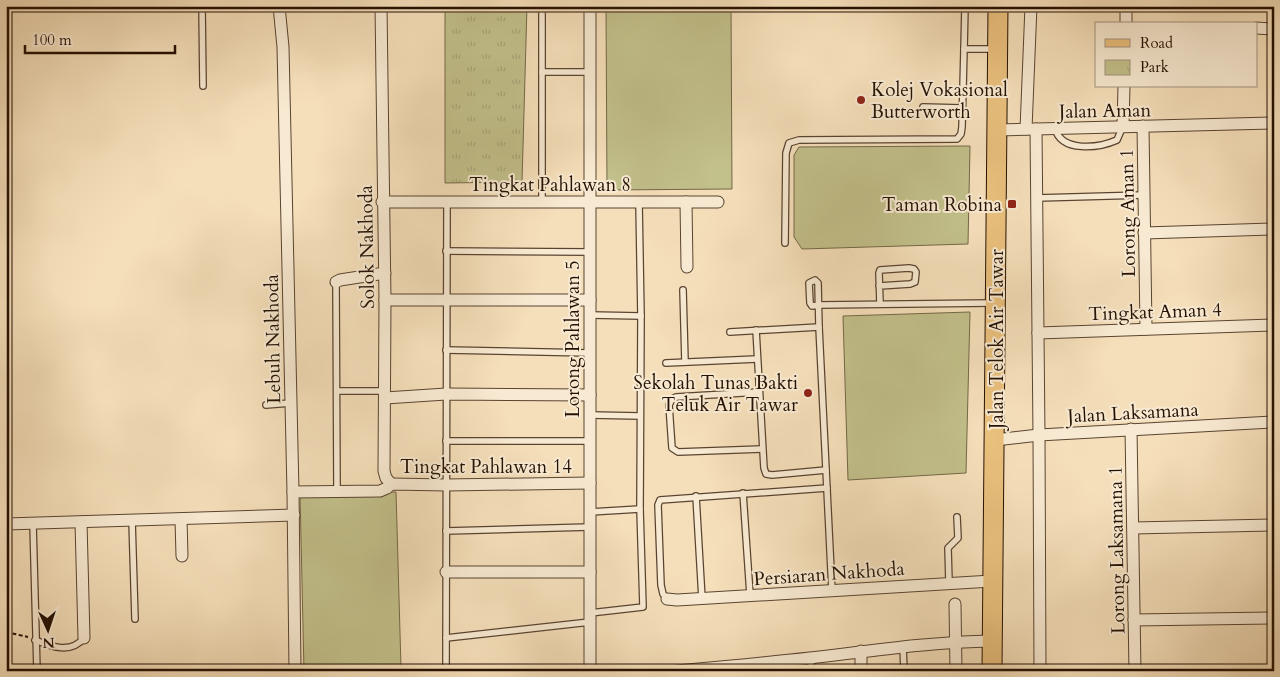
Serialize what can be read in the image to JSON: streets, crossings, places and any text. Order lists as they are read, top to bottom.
{
  "streets": {
    "main road": ["Jalan Telok Air Tawar"],
    "street": [
      "Jalan Aman",
      "Tingkat Pahlawan 8",
      "Lorong Aman 1",
      "Solok Nakhoda",
      "Tingkat Aman 4",
      "Lebuh Nakhoda",
      "Lorong Pahlawan 5",
      "Jalan Laksamana",
      "Tingkat Pahlawan 14",
      "Lorong Laksamana 1",
      "Persiaran Nakhoda"
    ]
  },
  "crossings": [
    ["Jalan Aman", "Lorong Aman 1"],
    ["Jalan Aman", "Jalan Telok Air Tawar"],
    ["Tingkat Pahlawan 8", "Solok Nakhoda"],
    ["Tingkat Pahlawan 8", "Lorong Pahlawan 5"],
    ["Lorong Aman 1", "Tingkat Aman 4"],
    ["Solok Nakhoda", "Tingkat Pahlawan 14"],
    ["Lebuh Nakhoda", "Tingkat Pahlawan 14"],
    ["Lorong Pahlawan 5", "Tingkat Pahlawan 14"],
    ["Jalan Telok Air Tawar", "Jalan Laksamana"],
    ["Jalan Telok Air Tawar", "Persiaran Nakhoda"],
    ["Jalan Laksamana", "Lorong Laksamana 1"]
  ],
  "places": {
    "other": ["Kolej Vokasional Butterworth", "Sekolah Tunas Bakti Teluk Air Tawar"],
    "transit": ["Taman Robina"]
  },
  "legend": ["Road", "Park"],
  "scale_bar": "100 m",
  "north": "bottom"
}
